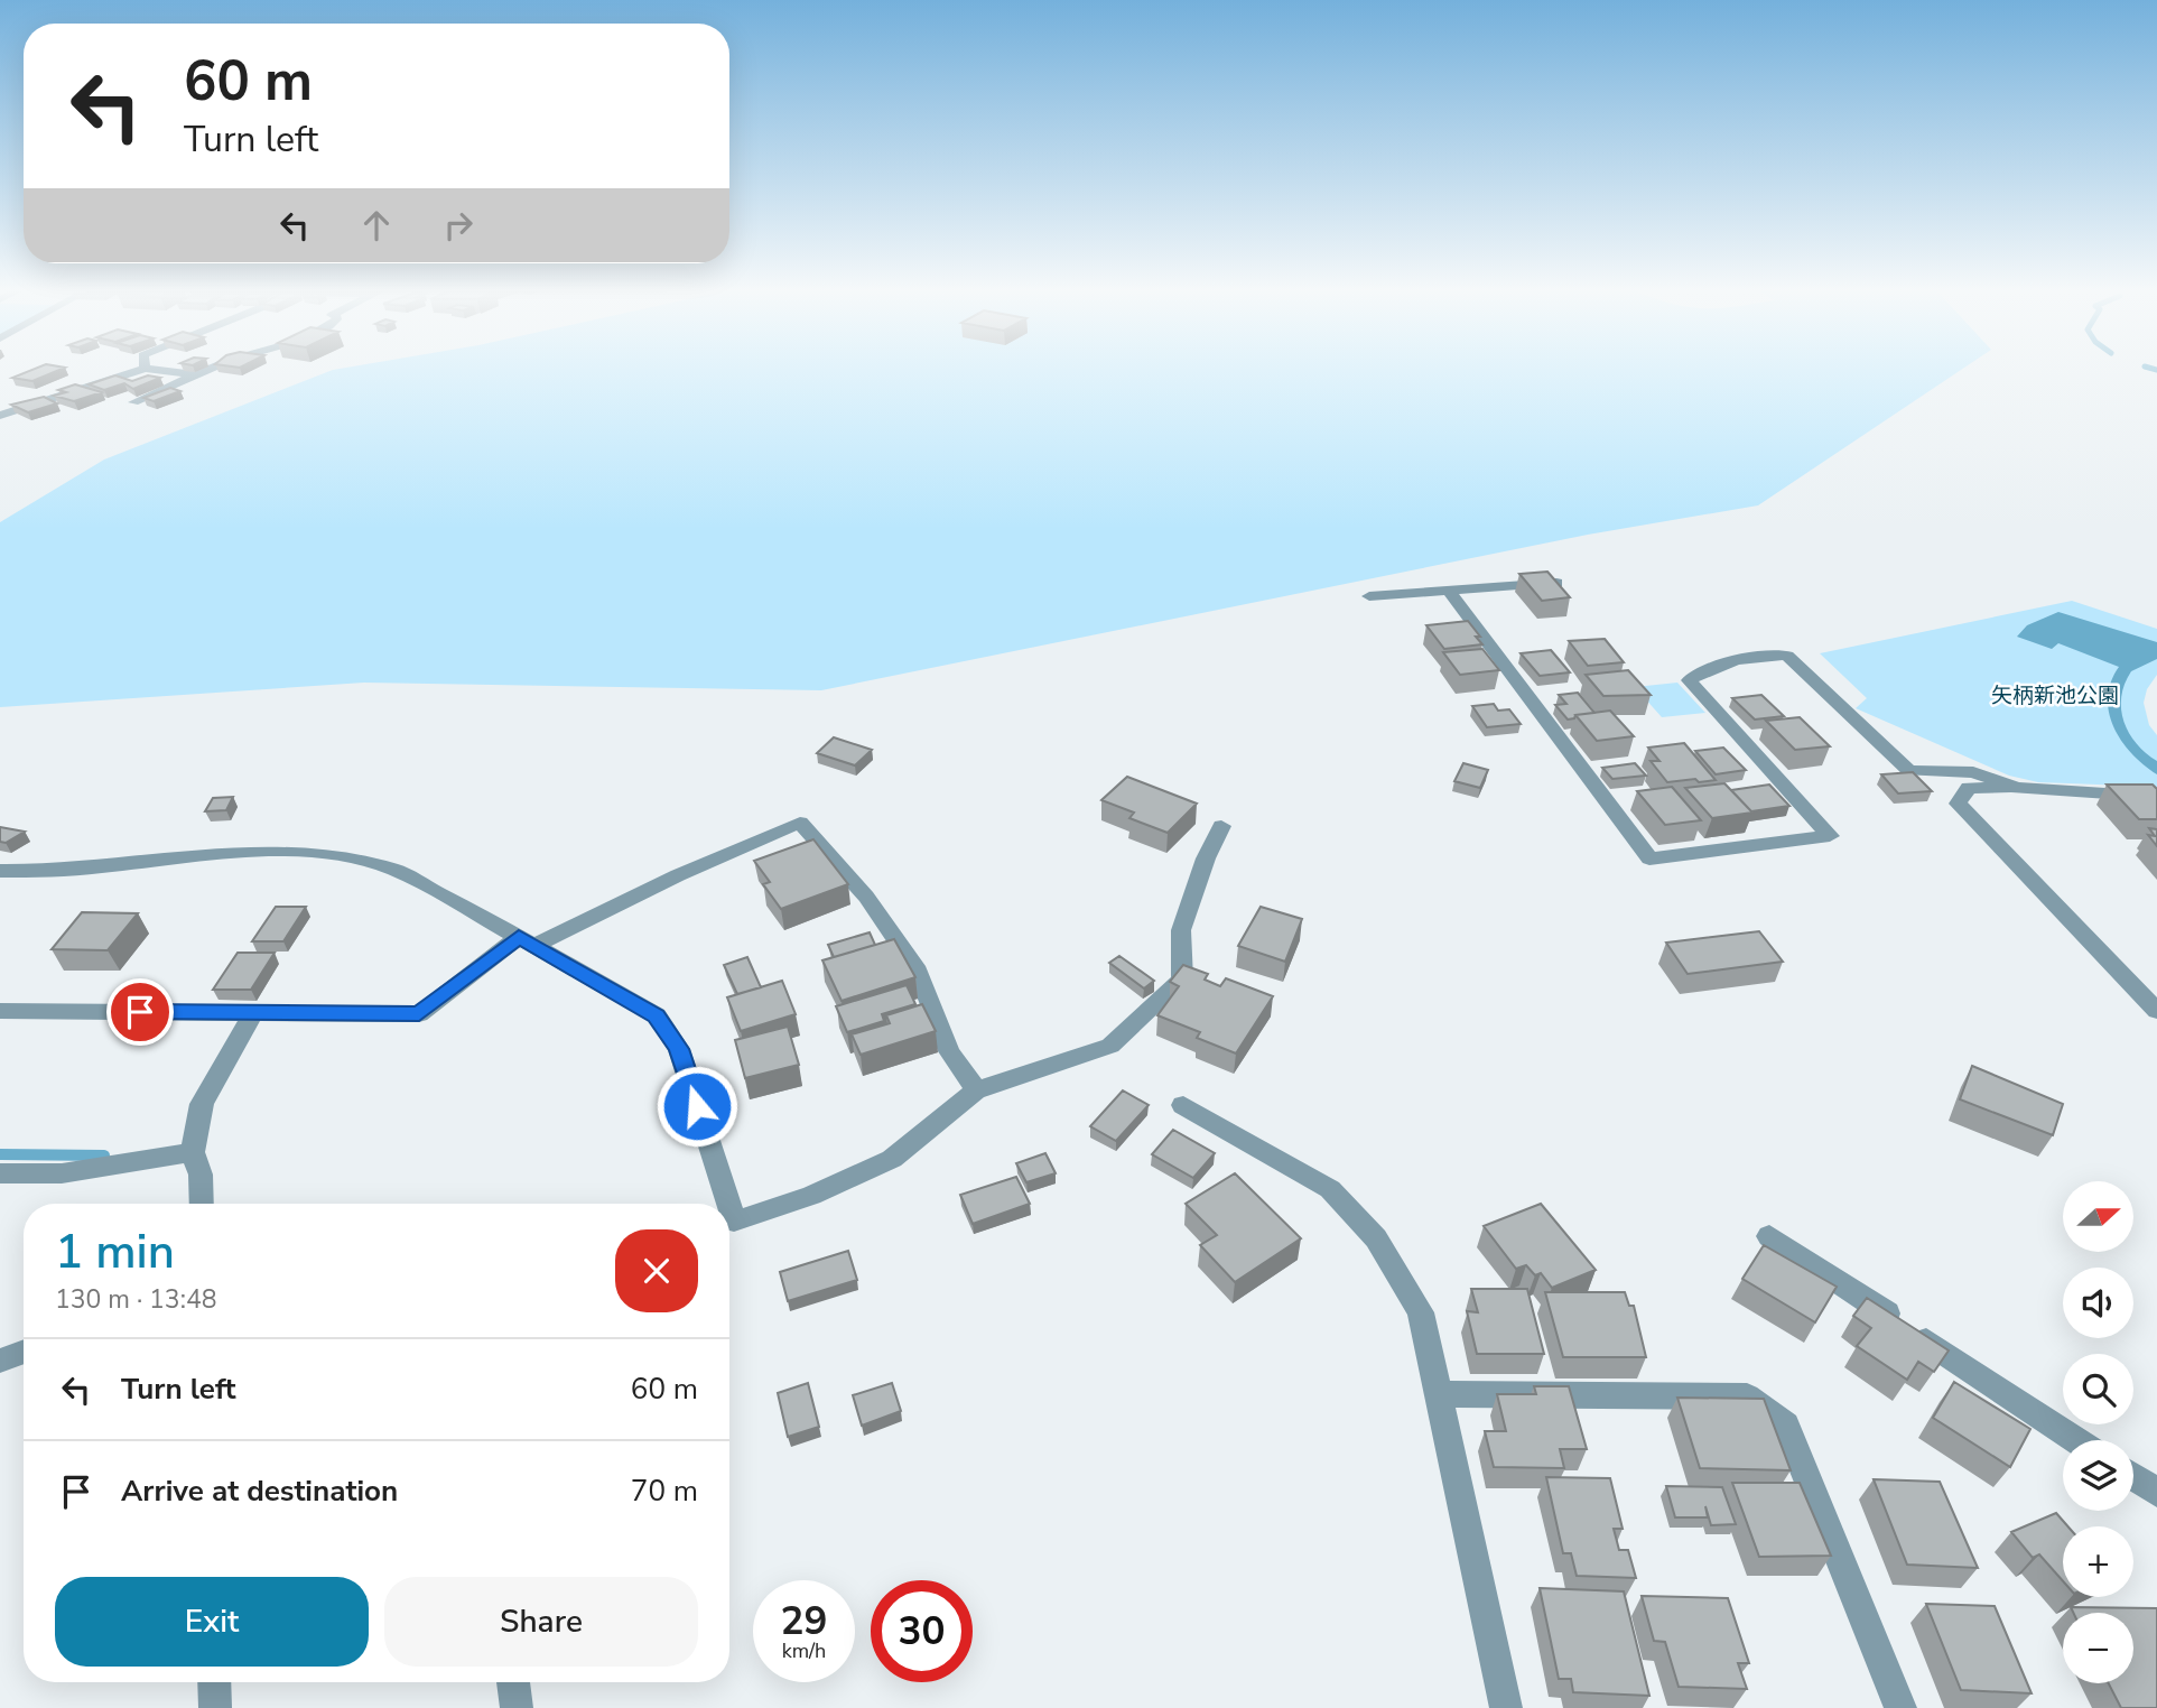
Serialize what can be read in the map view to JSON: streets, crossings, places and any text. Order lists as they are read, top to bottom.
{
  "parks": ["矢柄新池公園"],
  "north": "right",
  "page": {
    "turn": ["60 m", "Turn left"],
    "map_buttons": ["+", "−"],
    "heading": ["1 min", "130 m · 13:48"],
    "list": [
      {
        "name": "Turn left",
        "value": "60 m"
      },
      {
        "name": "Arrive at destination",
        "value": "70 m"
      }
    ],
    "buttons": ["Exit", "Share"],
    "speed": "29 km/h",
    "limit": "30"
  }
}
